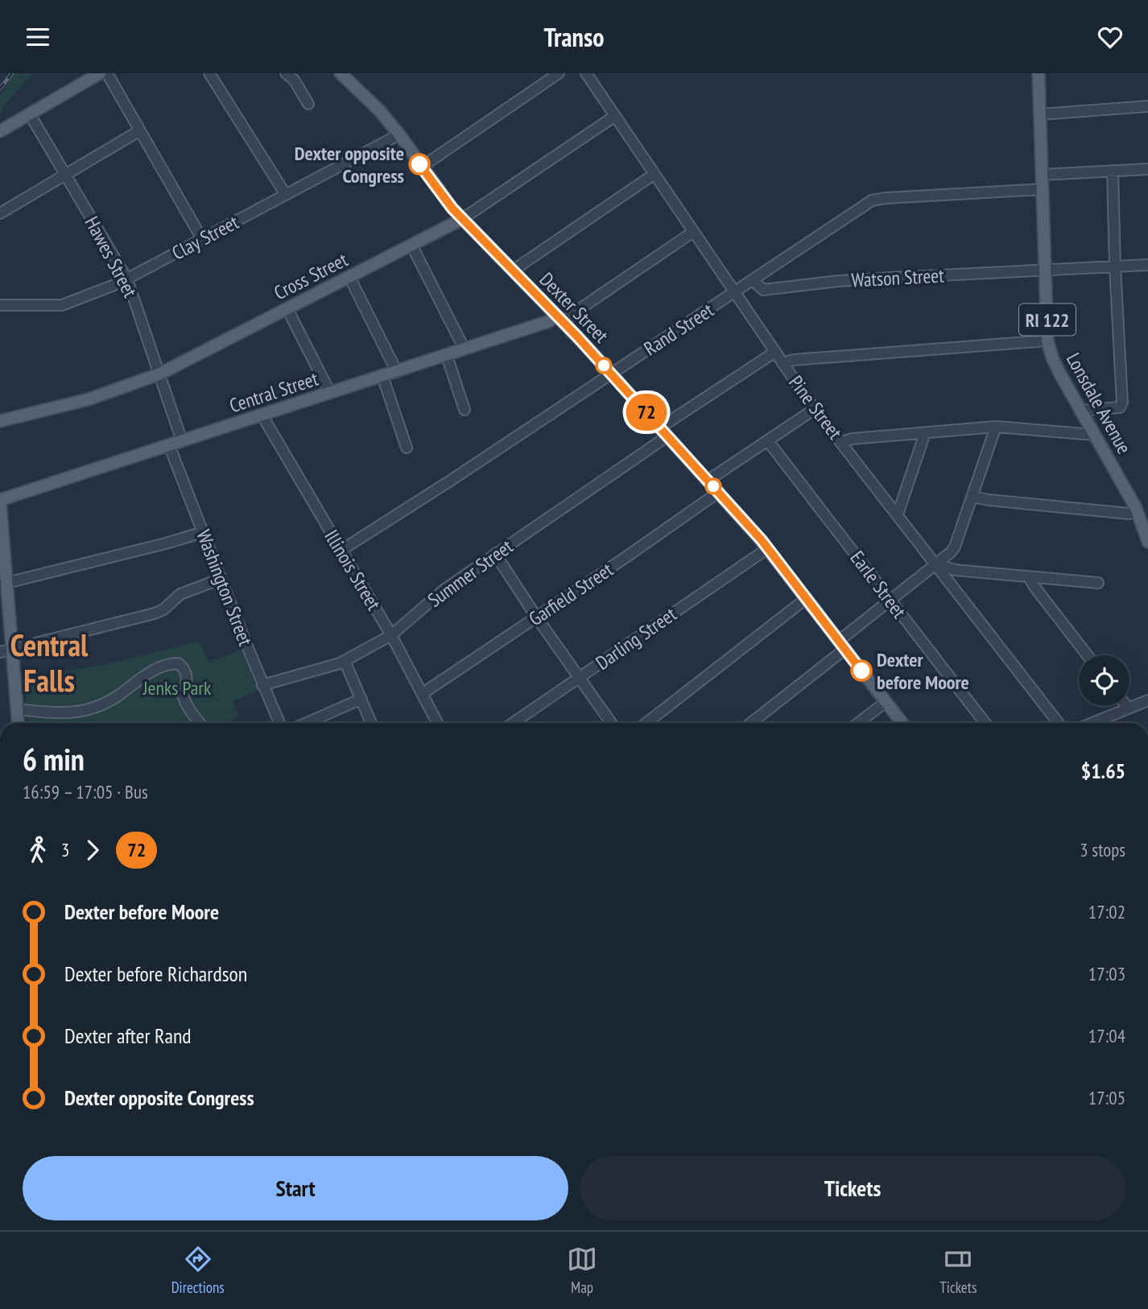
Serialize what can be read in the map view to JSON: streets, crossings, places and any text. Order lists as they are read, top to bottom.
{
  "streets": {
    "main road": [
      "Cross Street",
      "Dexter Street",
      "RI 122",
      "Central Street",
      "Lonsdale Avenue"
    ],
    "street": [
      "Clay Street",
      "Hawes Street",
      "Watson Street",
      "Rand Street",
      "Pine Street",
      "Illinois Street",
      "Summer Street",
      "Earle Street",
      "Washington Street",
      "Garfield Street",
      "Darling Street"
    ]
  },
  "crossings": [
    ["Clay Street", "Hawes Street"],
    ["Clay Street", "Dexter Street"],
    ["Hawes Street", "Cross Street"],
    ["Hawes Street", "Central Street"],
    ["Cross Street", "Dexter Street"],
    ["Cross Street", "Pine Street"],
    ["Watson Street", "Rand Street"],
    ["Watson Street", "Lonsdale Avenue"],
    ["Dexter Street", "Rand Street"],
    ["Dexter Street", "Central Street"],
    ["Dexter Street", "Summer Street"],
    ["Dexter Street", "Garfield Street"],
    ["Dexter Street", "Darling Street"],
    ["Rand Street", "Lonsdale Avenue"],
    ["Rand Street", "Pine Street"],
    ["Rand Street", "Illinois Street"],
    ["Central Street", "Pine Street"],
    ["Central Street", "Illinois Street"],
    ["Central Street", "Washington Street"],
    ["Pine Street", "Summer Street"],
    ["Illinois Street", "Summer Street"],
    ["Illinois Street", "Garfield Street"],
    ["Summer Street", "Washington Street"]
  ],
  "districts": ["Central Falls"],
  "parks": ["Jenks Park"],
  "places": ["Dexter opposite Congress", "Dexter before Moore"],
  "lines": ["bus line 72"],
  "page": {
    "header": "Transo",
    "on_map": "72",
    "heading": ["6 min", "16:59 – 17:05 · Bus", "$1.65"],
    "legs": ["3", "72", "3 stops"],
    "list": [
      {
        "name": "Dexter before Moore",
        "value": "17:02"
      },
      {
        "name": "Dexter before Richardson",
        "value": "17:03"
      },
      {
        "name": "Dexter after Rand",
        "value": "17:04"
      },
      {
        "name": "Dexter opposite Congress",
        "value": "17:05"
      }
    ],
    "buttons": ["Start", "Tickets"],
    "tabs": ["Directions", "Map", "Tickets"]
  }
}
